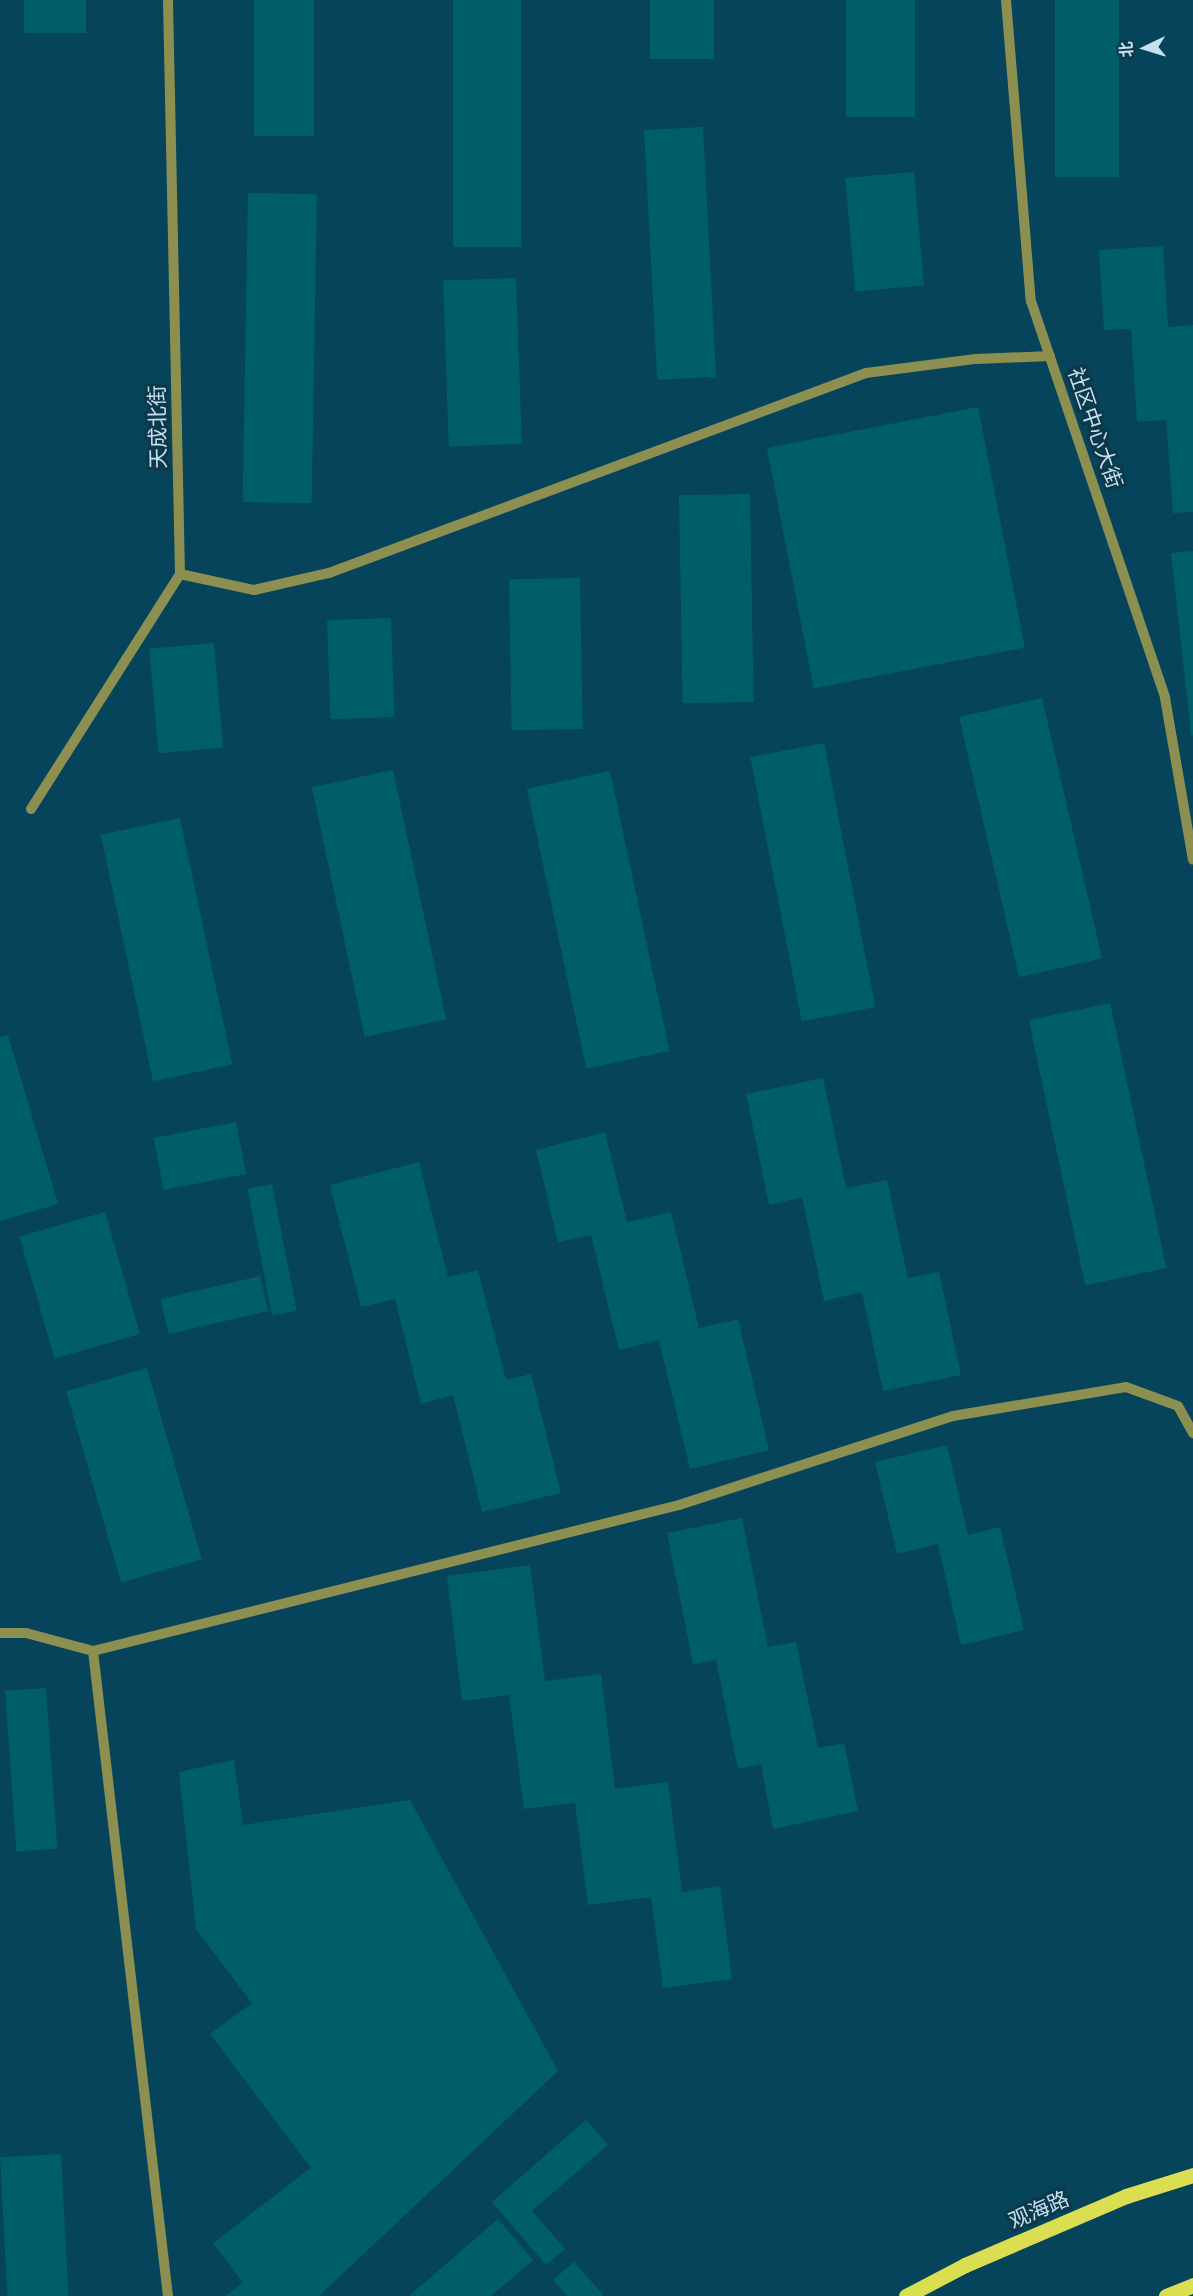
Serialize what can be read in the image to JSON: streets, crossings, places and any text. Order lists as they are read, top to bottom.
{
  "streets": {
    "main road": ["观海路"],
    "street": ["天成北街", "社区中心大街"]
  },
  "north": "left"
}
